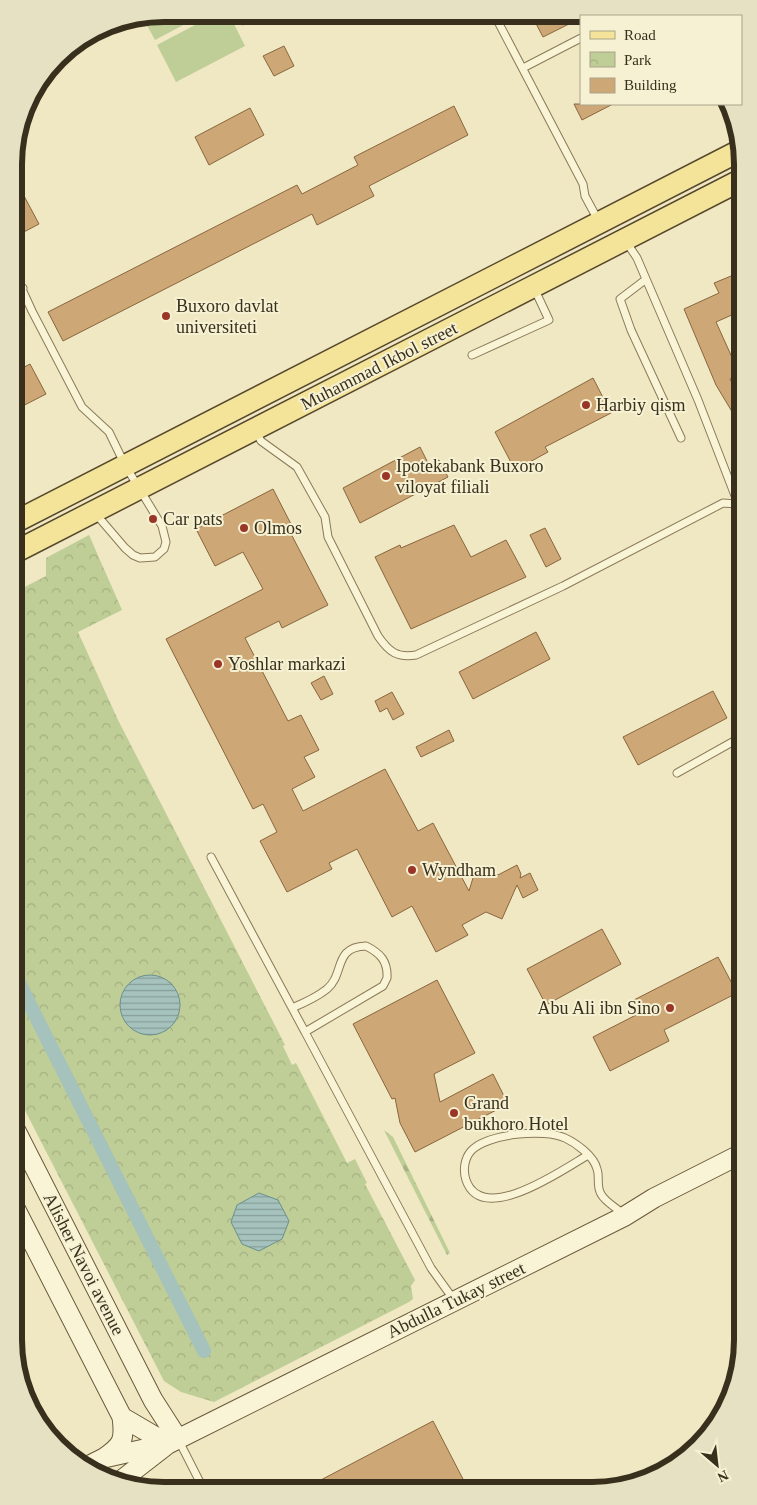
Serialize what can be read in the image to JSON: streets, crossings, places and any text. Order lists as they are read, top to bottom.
{
  "streets": {
    "main road": ["Muhammad Ikbol street"],
    "street": ["Alisher Navoi avenue", "Abdulla Tukay street"]
  },
  "crossings": [
    ["Alisher Navoi avenue", "Abdulla Tukay street"]
  ],
  "places": [
    "Buxoro davlat universiteti",
    "Harbiy qism",
    "Ipotekabank Buxoro viloyat filiali",
    "Car pats",
    "Olmos",
    "Yoshlar markazi",
    "Wyndham",
    "Abu Ali ibn Sino",
    "Grand bukhoro Hotel"
  ],
  "legend": ["Road", "Park", "Building"],
  "north": "bottom right"
}
